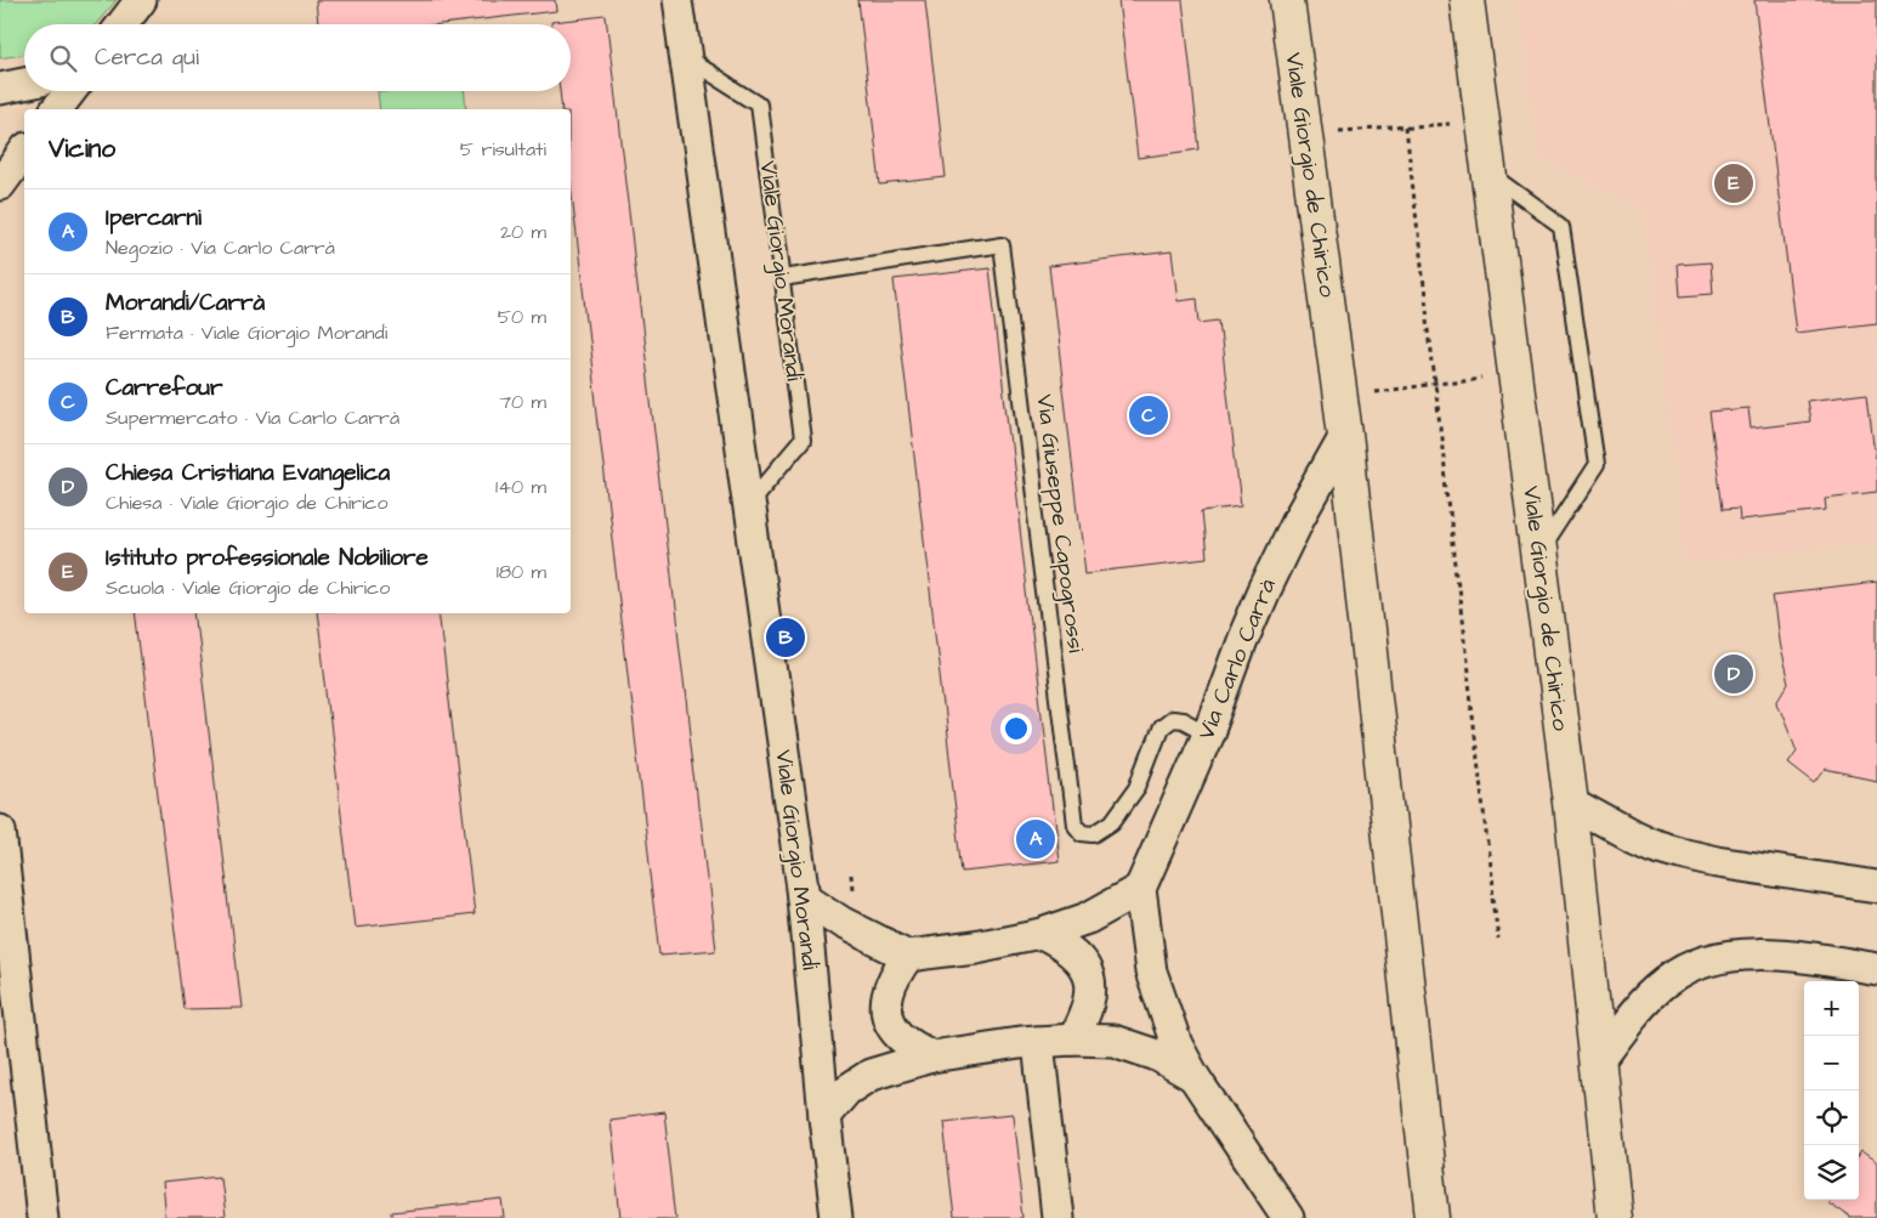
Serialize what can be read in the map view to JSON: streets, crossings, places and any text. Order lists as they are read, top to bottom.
{
  "streets": {
    "street": ["Viale Giorgio de Chirico", "Viale Giorgio Morandi", "Via Carlo Carrà"],
    "lane": ["Via Giuseppe Capogrossi"]
  },
  "crossings": [
    ["Viale Giorgio de Chirico", "Via Carlo Carrà"],
    ["Viale Giorgio Morandi", "Via Giuseppe Capogrossi"],
    ["Via Giuseppe Capogrossi", "Via Carlo Carrà"]
  ],
  "page": {
    "search": "Cerca qui",
    "heading": ["Vicino", "5 risultati"],
    "pins": [
      "E",
      "C",
      "B",
      "D",
      "A"
    ],
    "list": [
      {
        "mark": "A",
        "name": "Ipercarni",
        "note": "Negozio · Via Carlo Carrà",
        "value": "20 m"
      },
      {
        "mark": "B",
        "name": "Morandi/Carrà",
        "note": "Fermata · Viale Giorgio Morandi",
        "value": "50 m"
      },
      {
        "mark": "C",
        "name": "Carrefour",
        "note": "Supermercato · Via Carlo Carrà",
        "value": "70 m"
      },
      {
        "mark": "D",
        "name": "Chiesa Cristiana Evangelica",
        "note": "Chiesa · Viale Giorgio de Chirico",
        "value": "140 m"
      },
      {
        "mark": "E",
        "name": "Istituto professionale Nobiliore",
        "note": "Scuola · Viale Giorgio de Chirico",
        "value": "180 m"
      }
    ],
    "map_buttons": ["+", "−"]
  }
}
